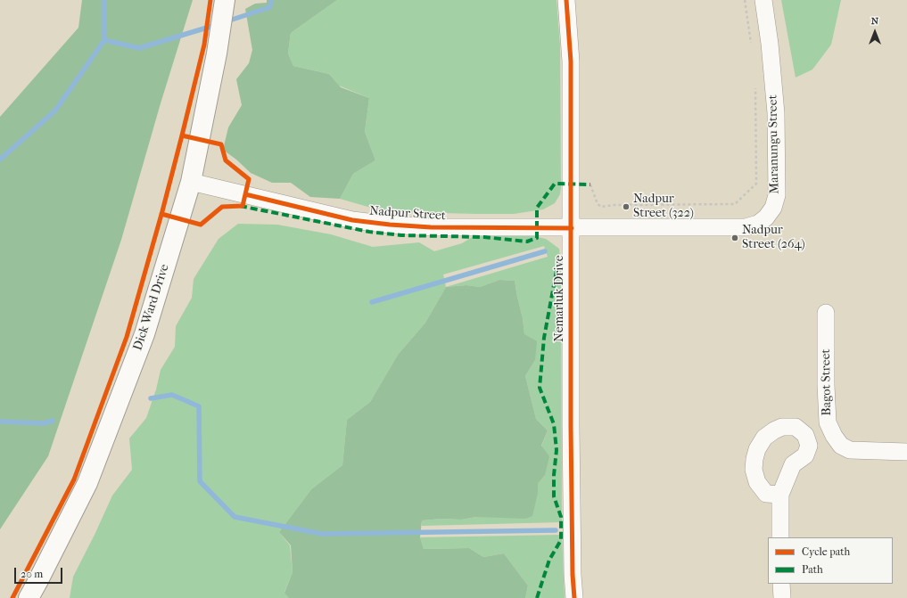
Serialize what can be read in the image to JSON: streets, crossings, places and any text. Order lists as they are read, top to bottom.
{
  "streets": {
    "street": [
      "Maranungu Street",
      "Nadpur Street",
      "Nemarluk Drive",
      "Dick Ward Drive",
      "Bagot Street"
    ]
  },
  "crossings": [
    ["Maranungu Street", "Nadpur Street"],
    ["Maranungu Street", "Nemarluk Drive"],
    ["Nadpur Street", "Nemarluk Drive"],
    ["Nadpur Street", "Dick Ward Drive"]
  ],
  "places": ["Nadpur Street (322)", "Nadpur Street (264)"],
  "legend": ["Cycle path", "Path"],
  "scale_bar": "20 m",
  "north": "top"
}
